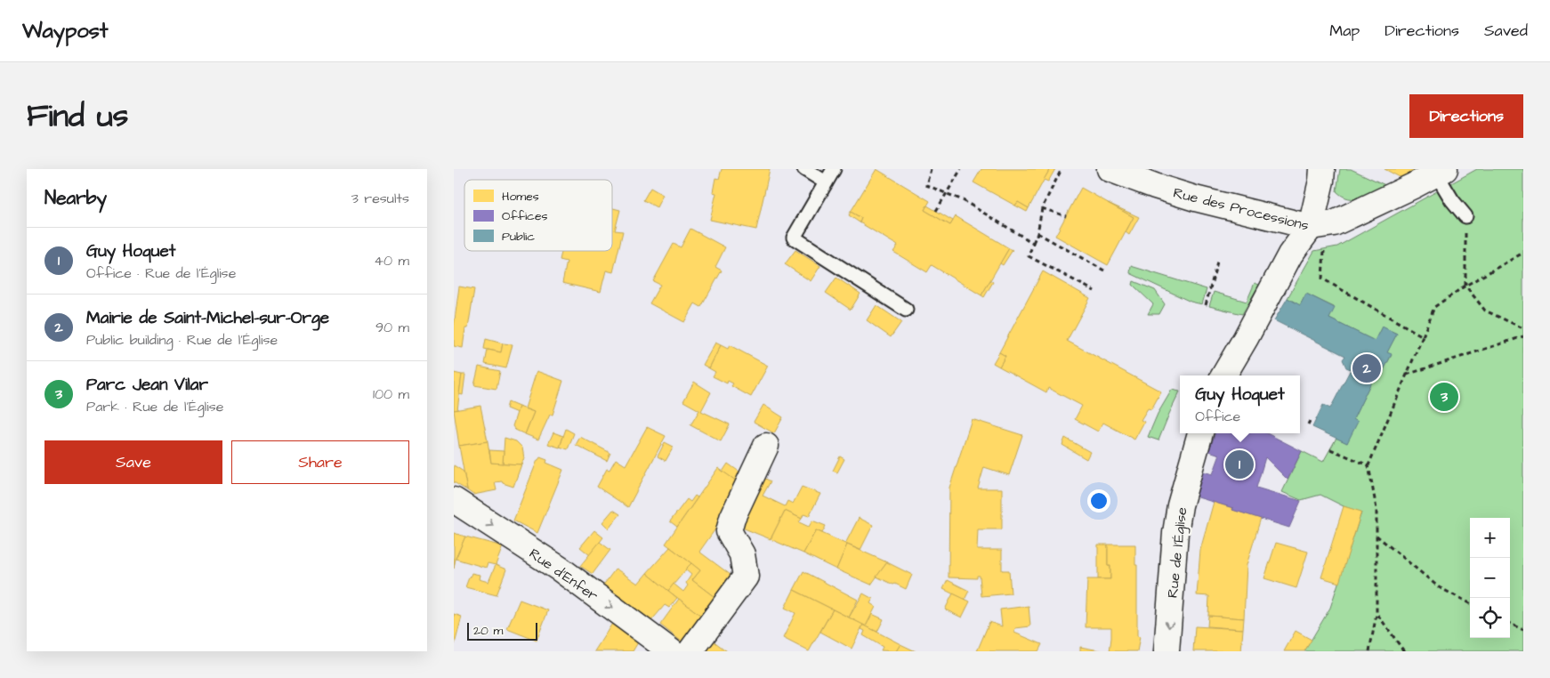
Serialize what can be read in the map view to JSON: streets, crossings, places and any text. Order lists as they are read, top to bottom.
{
  "streets": {
    "street": ["Rue des Processions", "Rue de l'Église", "Rue d'Enfer"]
  },
  "one_way": ["Rue de l'Église", "Rue d'Enfer"],
  "legend": ["Homes", "Offices", "Public"],
  "scale_bar": "20 m",
  "page": {
    "header": "Waypost",
    "nav": ["Map", "Directions", "Saved"],
    "title": "Find us",
    "buttons": [
      "Directions",
      ["Save", "Share"]
    ],
    "heading": ["Nearby", "3 results"],
    "list": [
      {
        "mark": "1",
        "name": "Guy Hoquet",
        "note": "Office · Rue de l'Église",
        "value": "40 m"
      },
      {
        "mark": "2",
        "name": "Mairie de Saint-Michel-sur-Orge",
        "note": "Public building · Rue de l'Église",
        "value": "90 m"
      },
      {
        "mark": "3",
        "name": "Parc Jean Vilar",
        "note": "Park · Rue de l'Église",
        "value": "100 m"
      }
    ],
    "pins": ["2", "3", "1"],
    "popup": ["Guy Hoquet", "Office"],
    "map_buttons": ["+", "−"],
    "scale": "20 m"
  }
}
